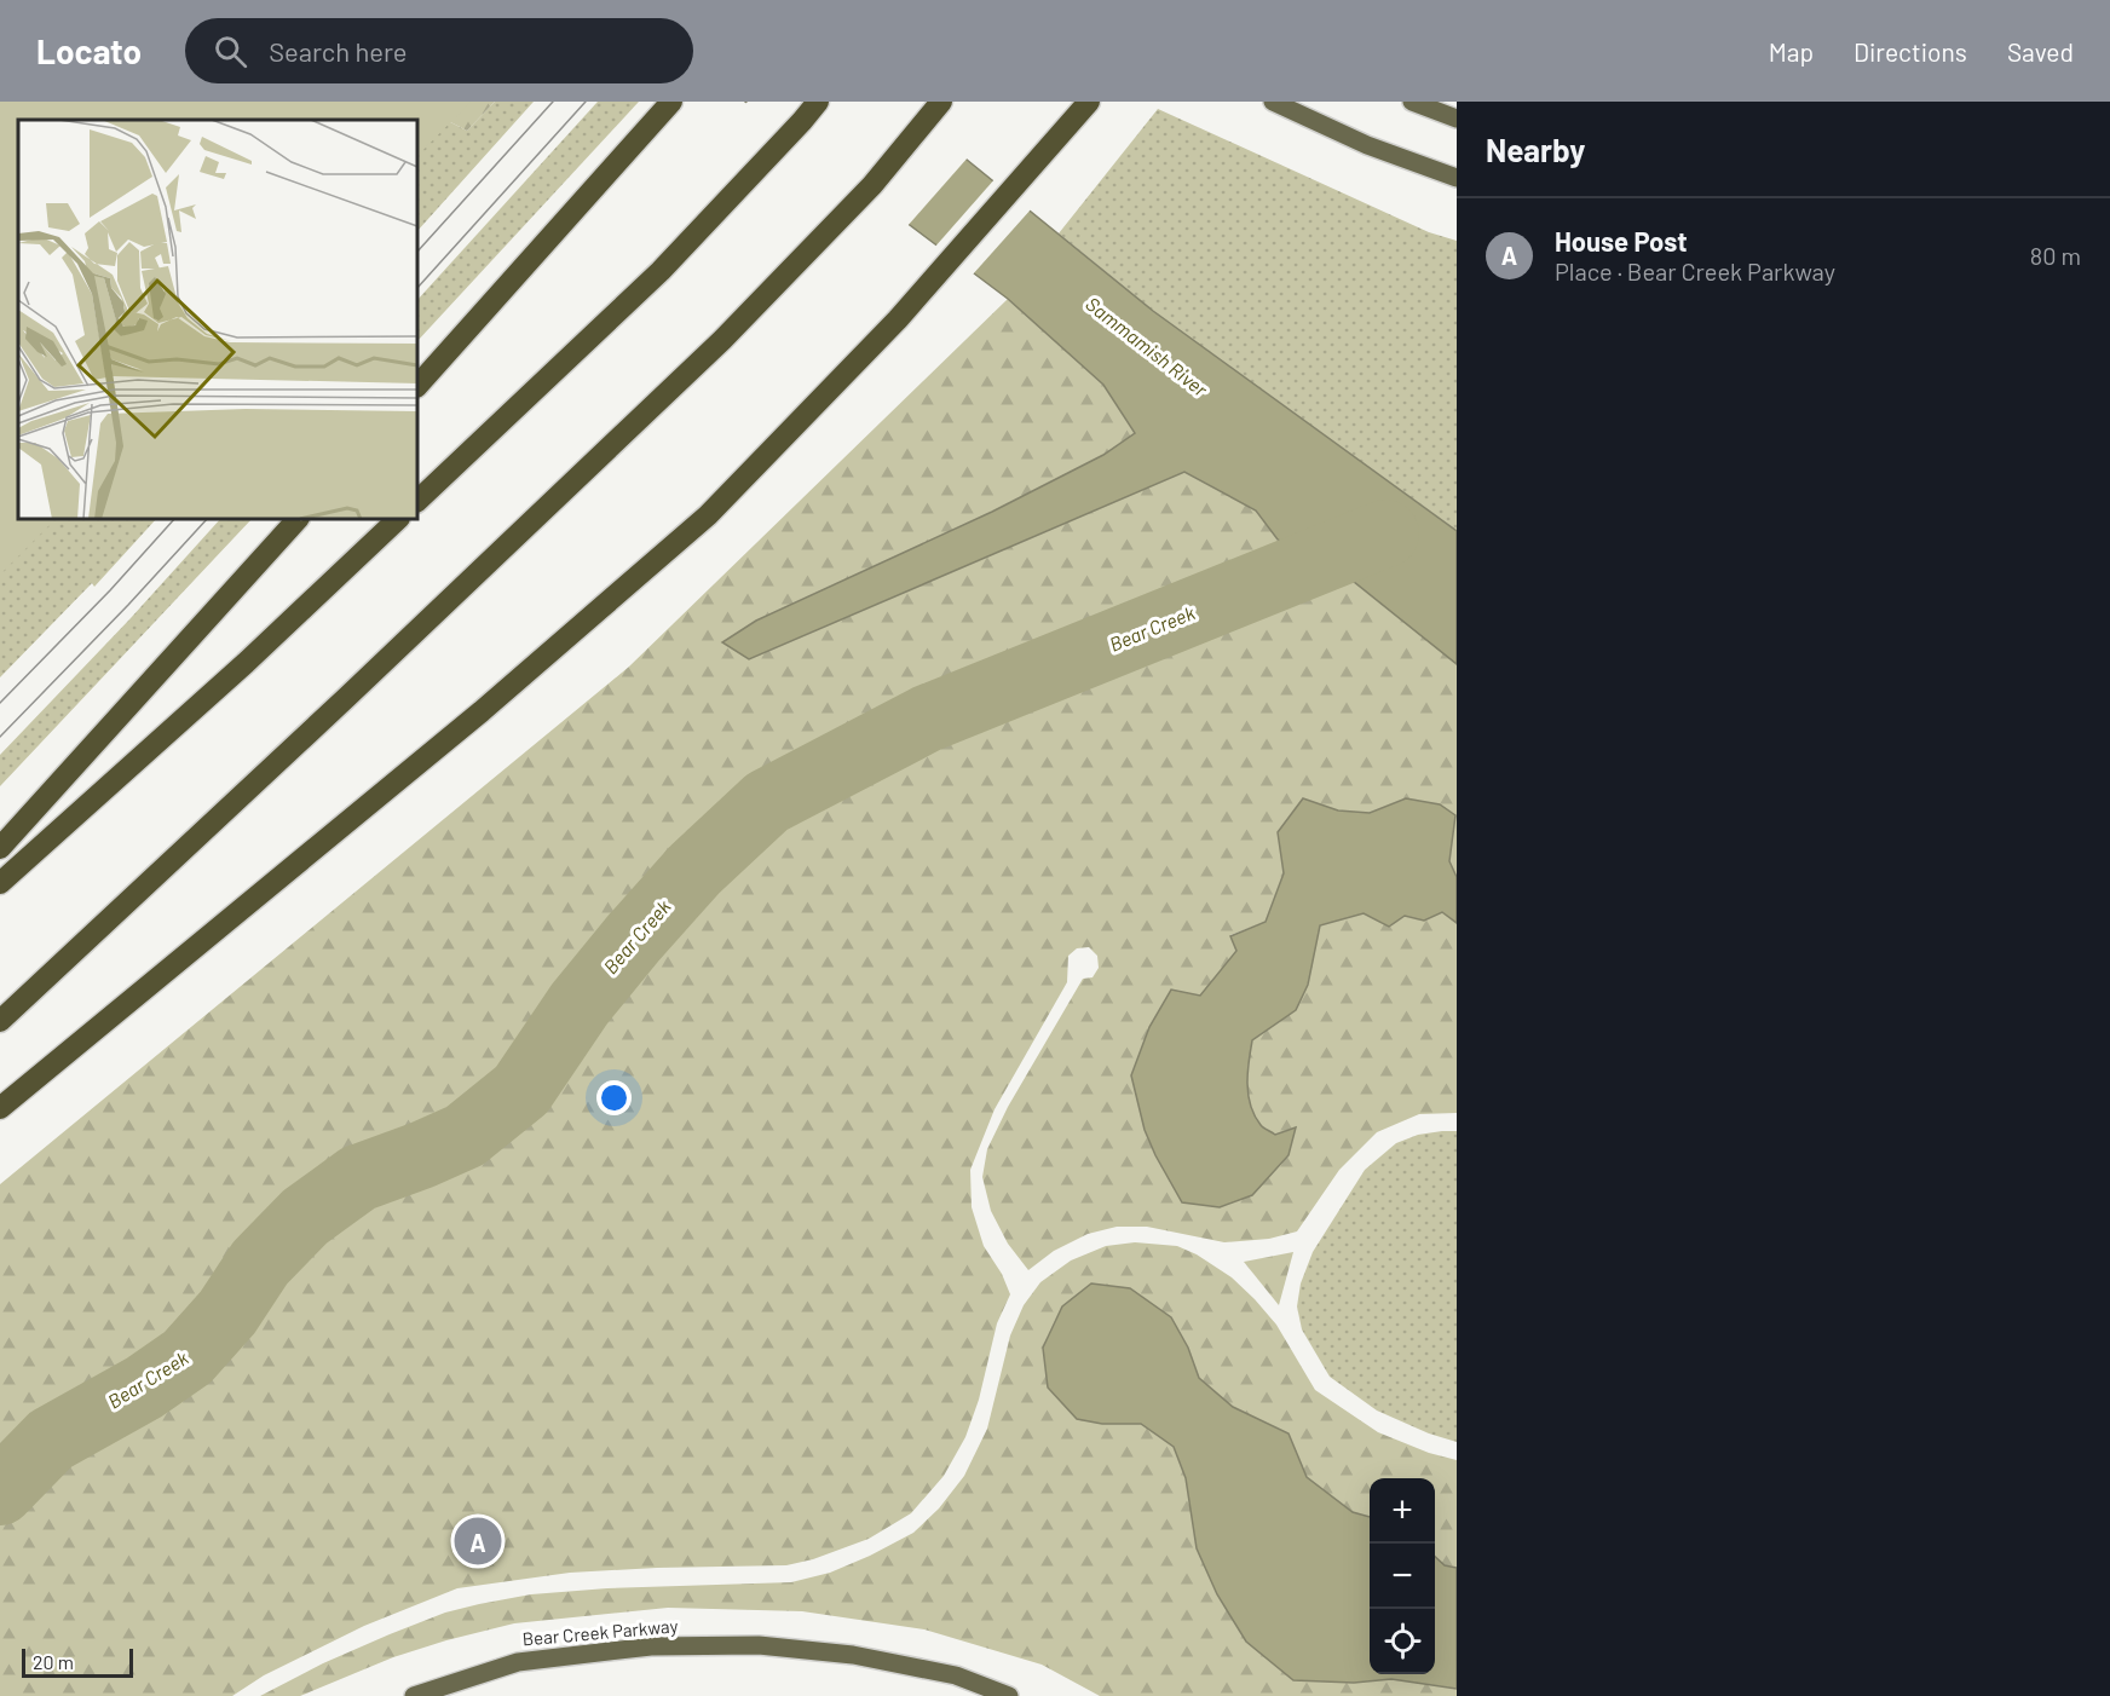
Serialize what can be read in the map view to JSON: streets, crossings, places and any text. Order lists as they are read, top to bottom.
{
  "streets": {
    "main road": ["Bear Creek Parkway"]
  },
  "water": ["Sammamish River", "Bear Creek"],
  "scale_bar": "20 m",
  "page": {
    "header": "Locato",
    "search": "Search here",
    "nav": ["Map", "Directions", "Saved"],
    "heading": "Nearby",
    "list": [
      {
        "mark": "A",
        "name": "House Post",
        "note": "Place · Bear Creek Parkway",
        "value": "80 m"
      }
    ],
    "map_buttons": ["+", "−"],
    "pins": "A",
    "scale": "20 m"
  }
}
